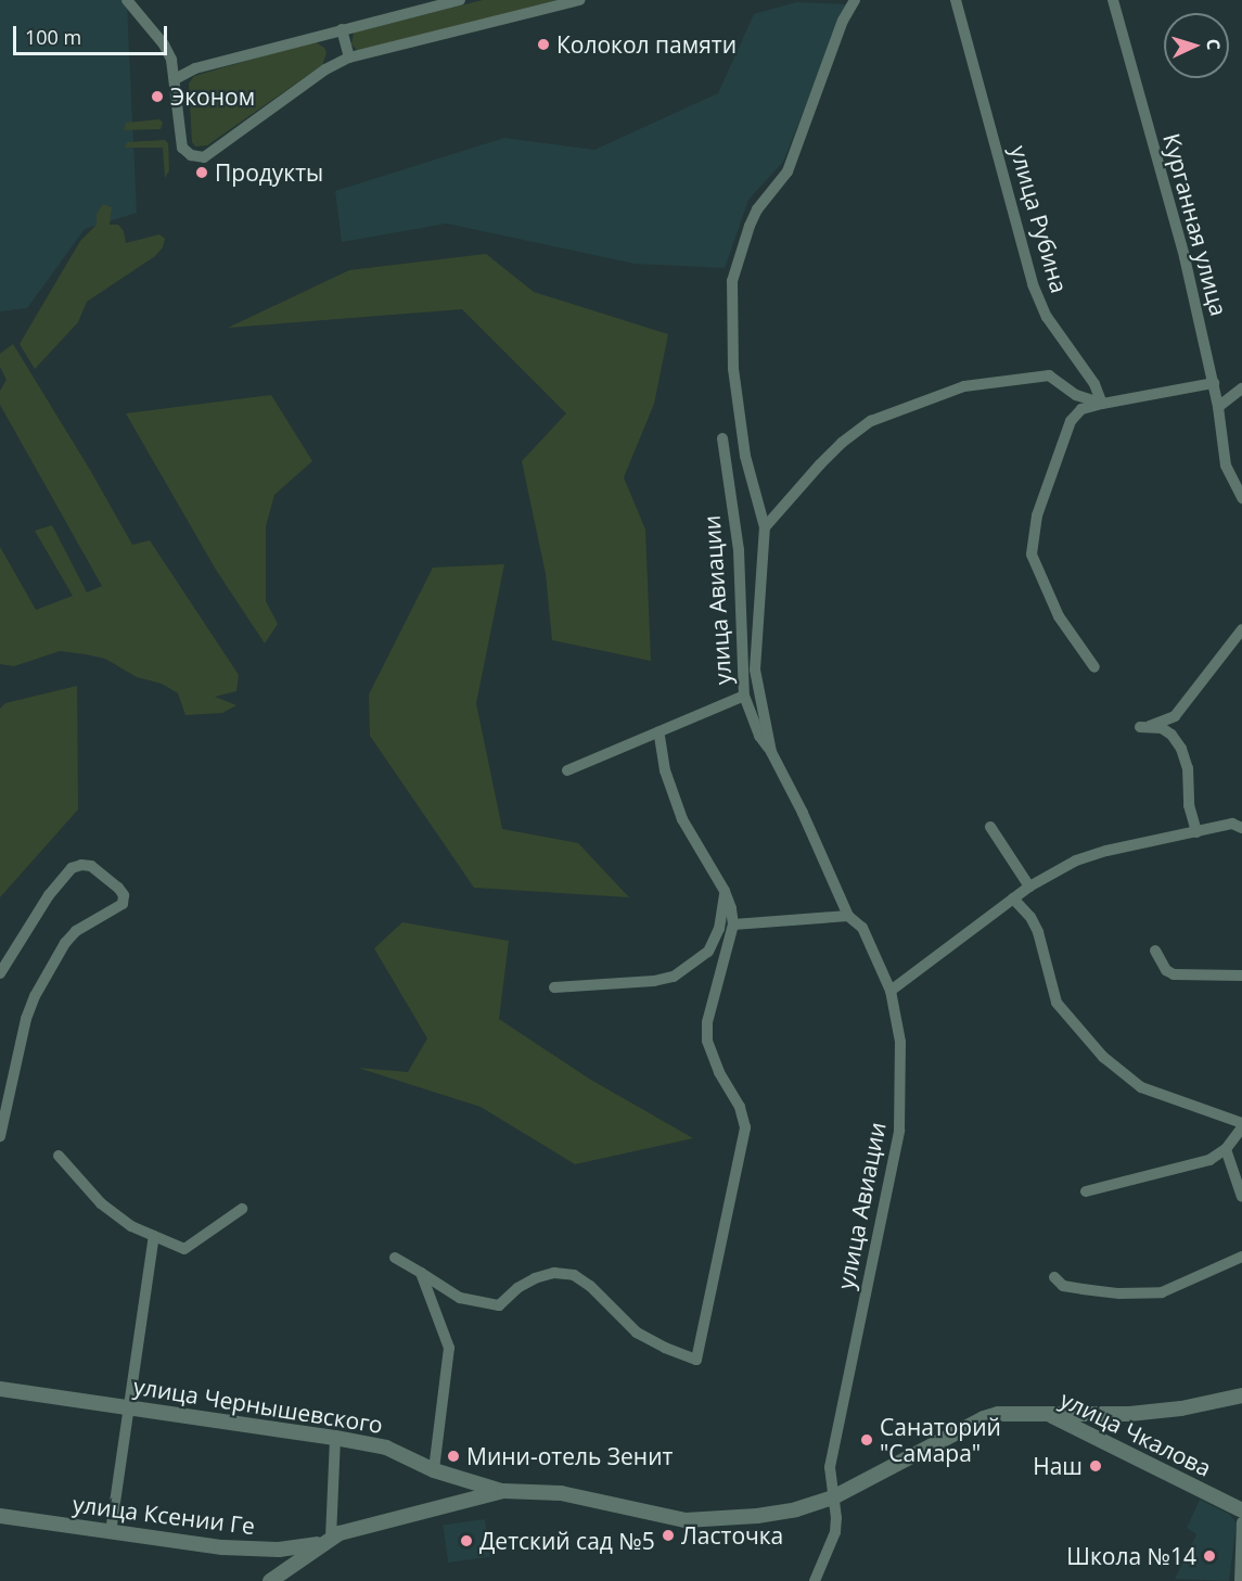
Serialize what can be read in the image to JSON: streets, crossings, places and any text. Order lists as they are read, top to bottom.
{
  "streets": {
    "street": [
      "улица Рубина",
      "Курганная улица",
      "улица Авиации",
      "улица Чернышевского",
      "улица Чкалова",
      "улица Ксении Ге"
    ]
  },
  "crossings": [
    ["улица Авиации", "улица Чкалова"],
    ["улица Чернышевского", "улица Чкалова"],
    ["улица Чкалова", "улица Ксении Ге"]
  ],
  "places": [
    "Колокол памяти",
    "Эконом",
    "Продукты",
    "Санаторий \"Самара\"",
    "Мини-отель Зенит",
    "Наш",
    "Ласточка",
    "Детский сад №5",
    "Школа №14"
  ],
  "scale_bar": "100 m",
  "north": "right"
}
